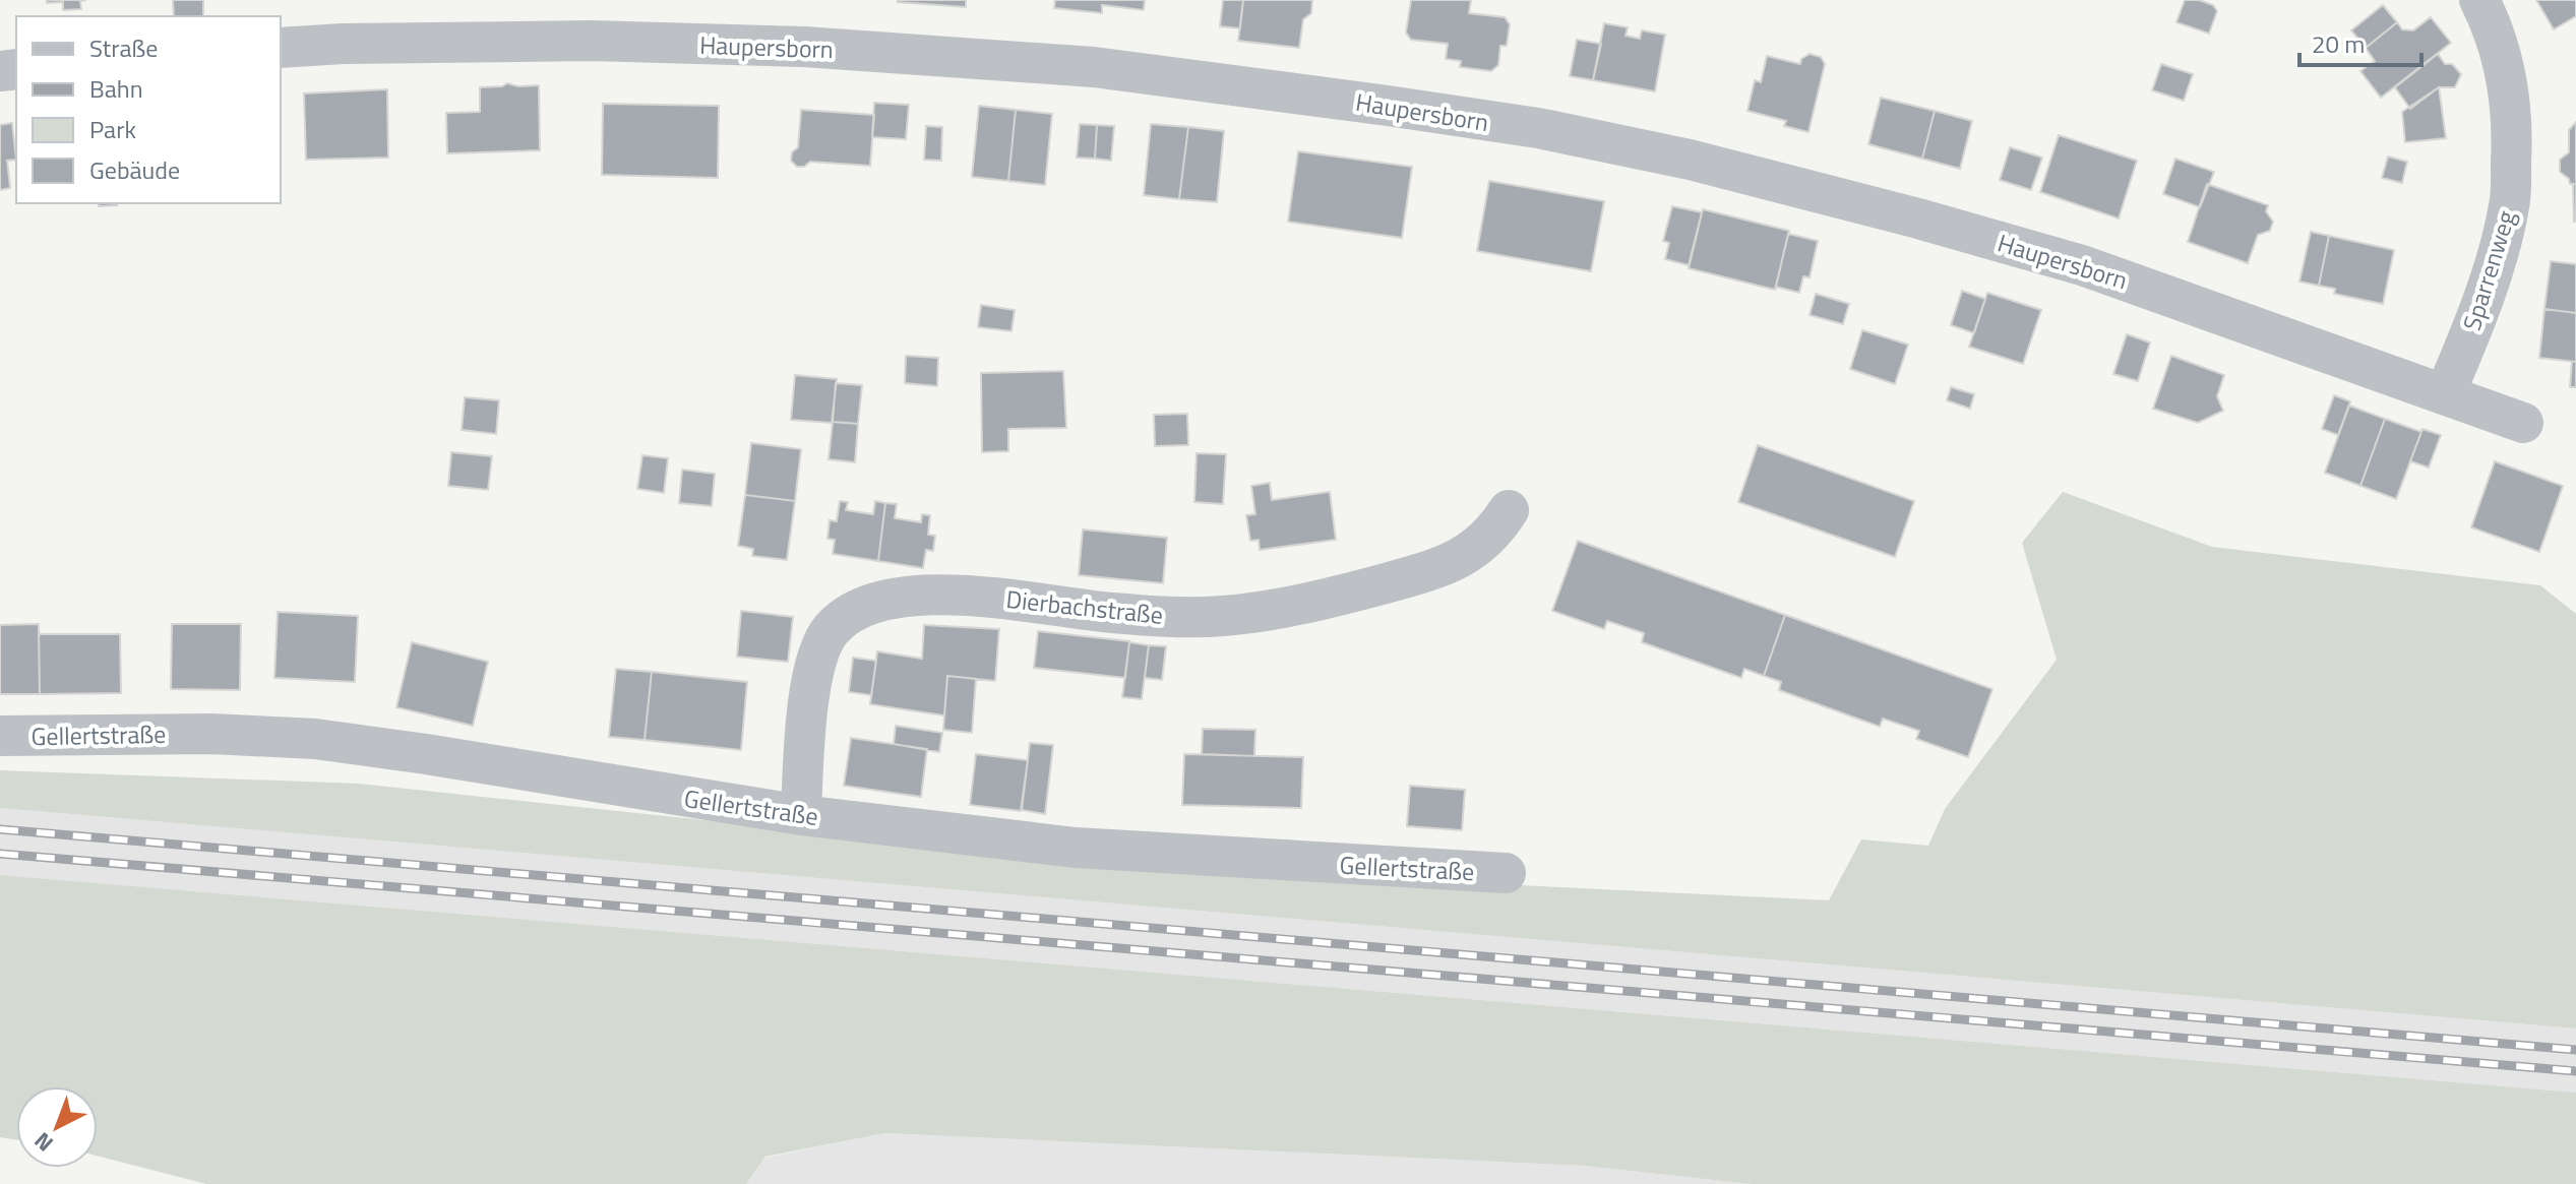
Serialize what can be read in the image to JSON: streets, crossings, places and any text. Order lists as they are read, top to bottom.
{
  "streets": {
    "street": [
      "Haupersborn",
      "Sparrenweg",
      "Dierbachstraße",
      "Gellertstraße"
    ]
  },
  "crossings": [
    ["Haupersborn", "Sparrenweg"],
    ["Dierbachstraße", "Gellertstraße"]
  ],
  "legend": [
    "Straße",
    "Bahn",
    "Park",
    "Gebäude"
  ],
  "scale_bar": "20 m",
  "north": "bottom left"
}
